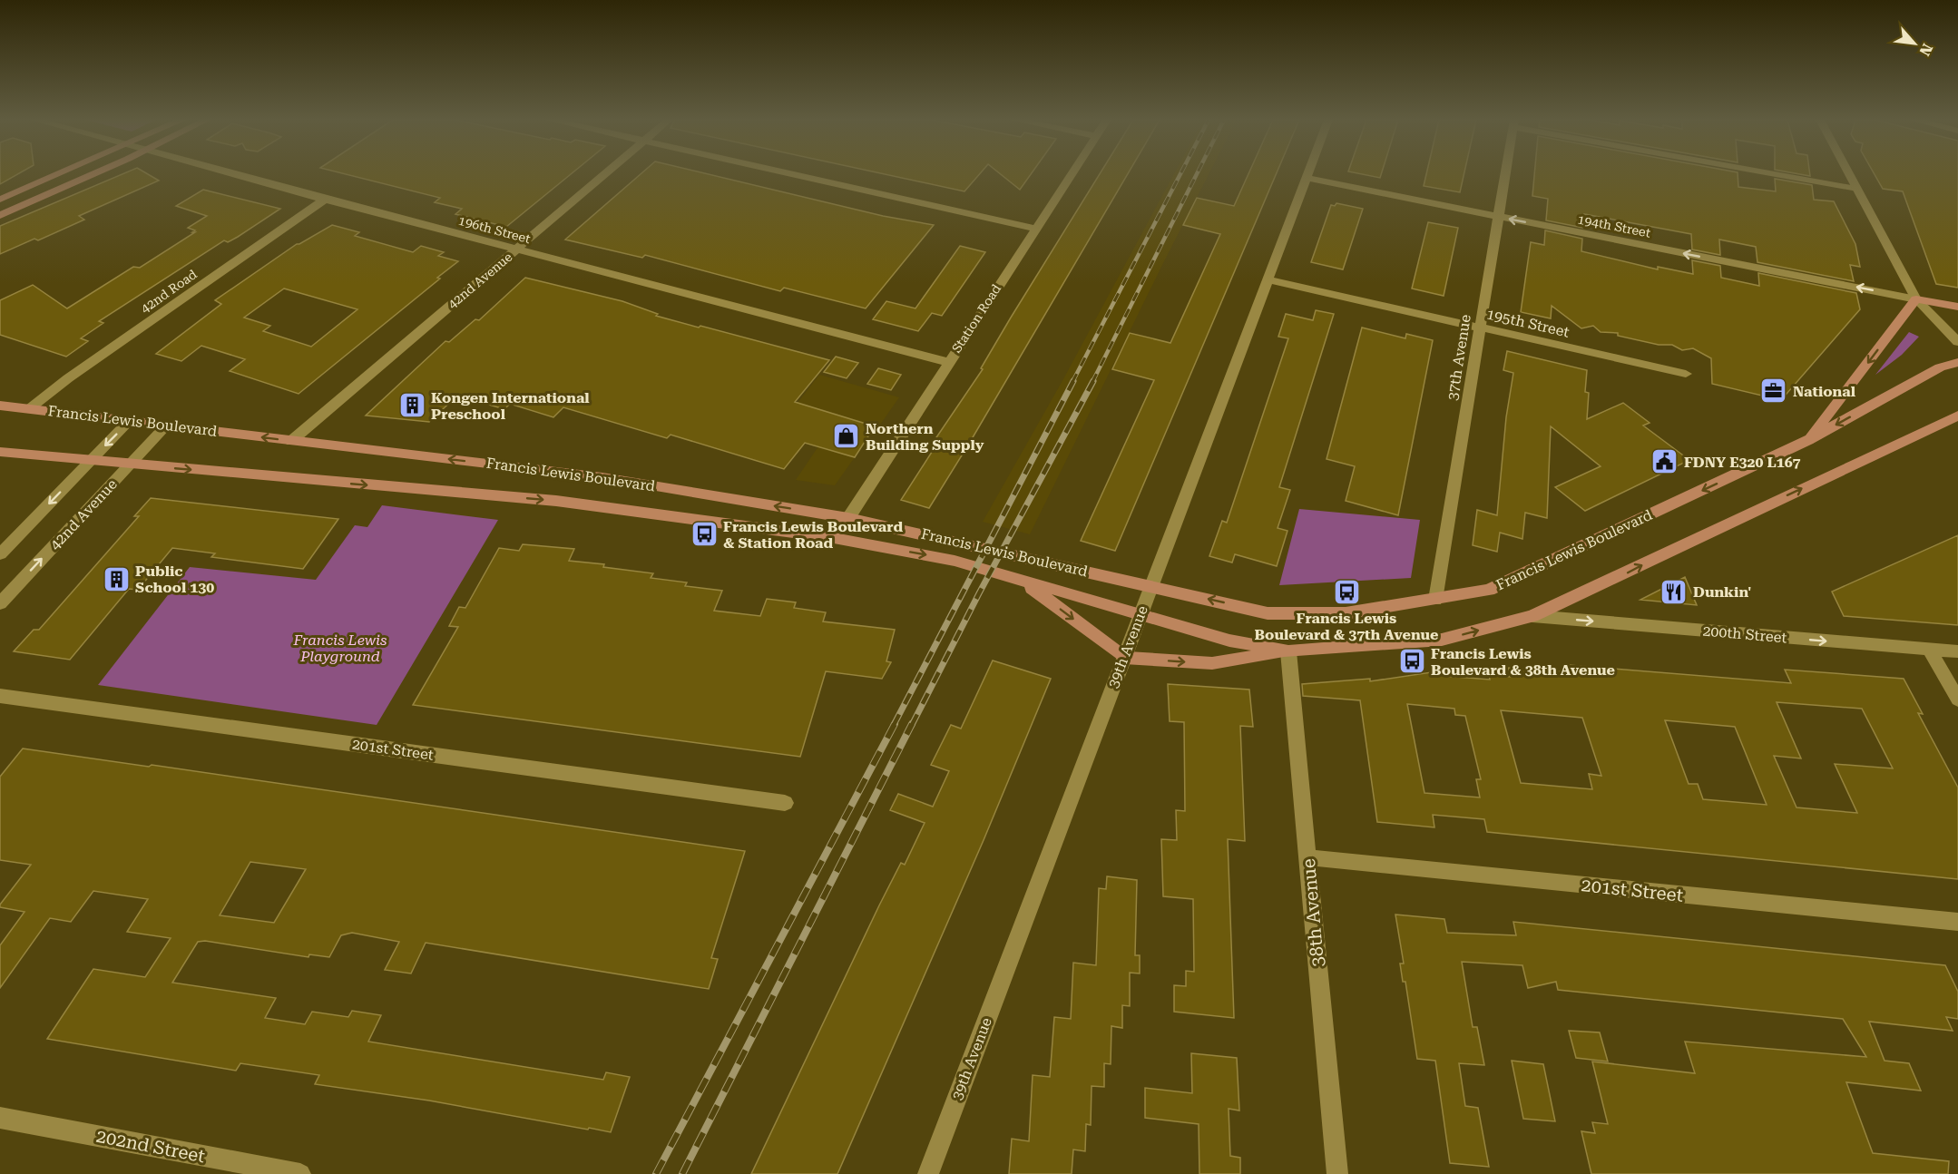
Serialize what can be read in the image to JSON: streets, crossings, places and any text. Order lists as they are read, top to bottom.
{
  "streets": {
    "main road": ["Francis Lewis Boulevard"],
    "street": [
      "194th Street",
      "196th Street",
      "42nd Avenue",
      "42nd Road",
      "Station Road",
      "195th Street",
      "37th Avenue",
      "200th Street",
      "39th Avenue",
      "201st Street",
      "38th Avenue",
      "202nd Street"
    ]
  },
  "crossings": [
    ["194th Street", "37th Avenue"],
    ["194th Street", "39th Avenue"],
    ["196th Street", "42nd Avenue"],
    ["196th Street", "42nd Road"],
    ["196th Street", "Station Road"],
    ["42nd Avenue", "Francis Lewis Boulevard"],
    ["42nd Road", "Francis Lewis Boulevard"],
    ["Station Road", "Francis Lewis Boulevard"],
    ["195th Street", "37th Avenue"],
    ["195th Street", "39th Avenue"],
    ["37th Avenue", "Francis Lewis Boulevard"],
    ["Francis Lewis Boulevard", "200th Street"],
    ["Francis Lewis Boulevard", "39th Avenue"],
    ["Francis Lewis Boulevard", "38th Avenue"],
    ["201st Street", "38th Avenue"]
  ],
  "one_way": ["194th Street", "200th Street"],
  "parks": ["Francis Lewis Playground"],
  "places": {
    "office": ["National"],
    "building": ["Kongen International Preschool", "Public School 130"],
    "shop": ["Northern Building Supply"],
    "public building": ["FDNY E320 L167"],
    "bus stop": ["Francis Lewis Boulevard & Station Road", "Francis Lewis Boulevard & 37th Avenue", "Francis Lewis Boulevard & 38th Avenue"],
    "restaurant": ["Dunkin'"]
  },
  "north": "bottom right"
}
